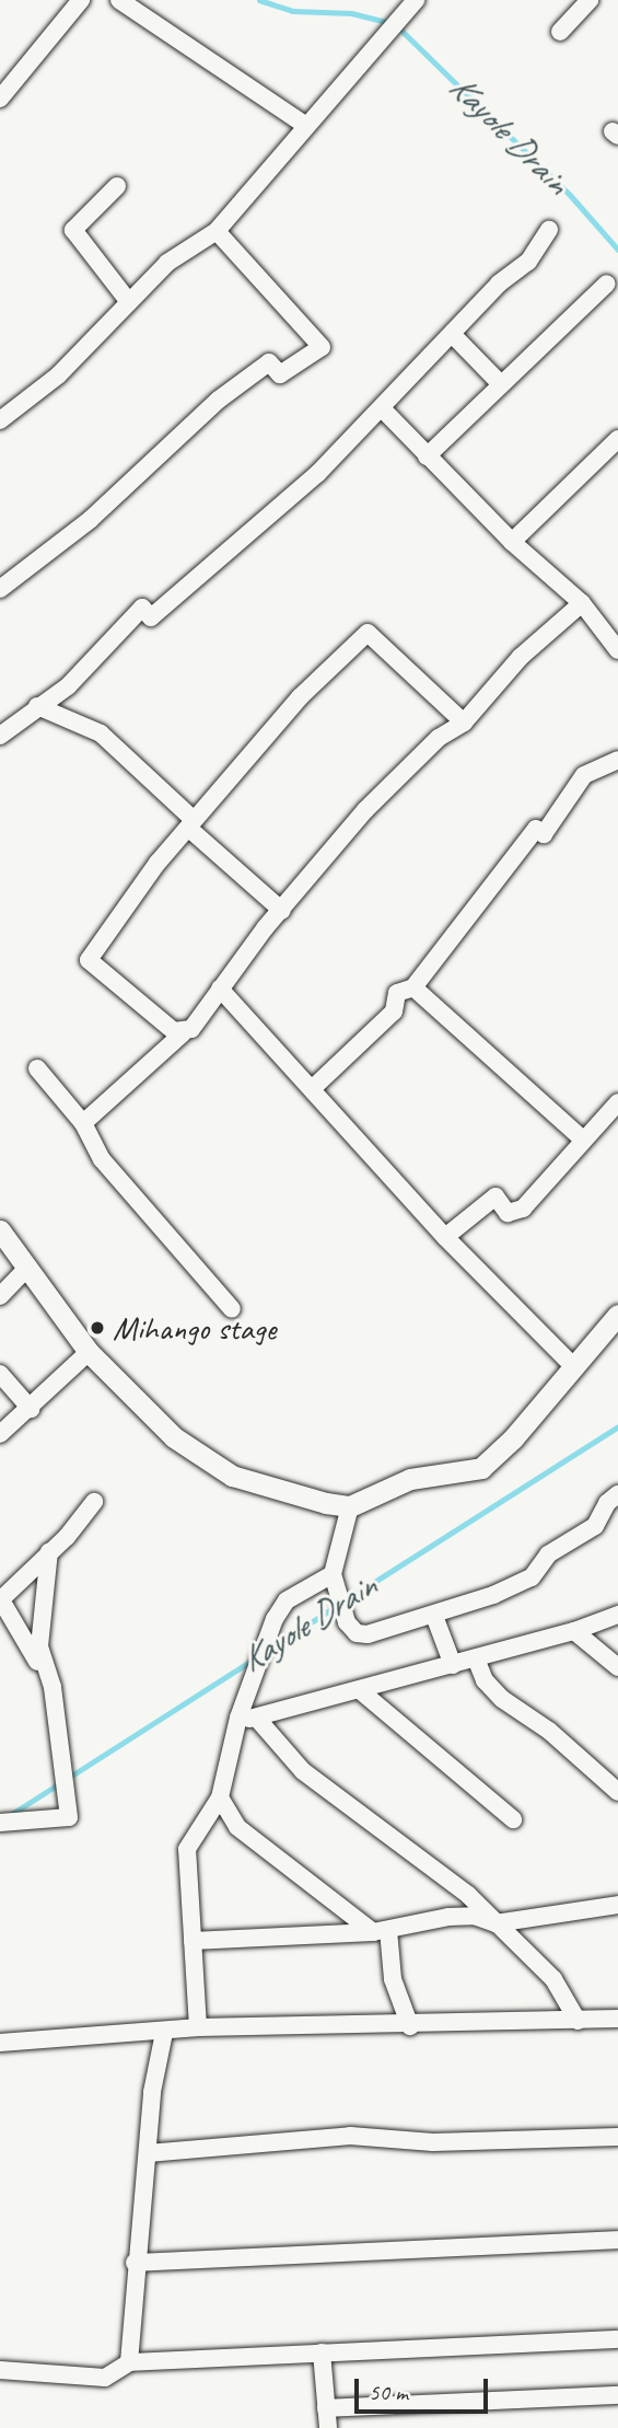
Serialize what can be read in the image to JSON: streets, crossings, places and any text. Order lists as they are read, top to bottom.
{
  "water": ["Kayole Drain"],
  "places": ["Mihango stage"],
  "scale_bar": "50 m"
}
